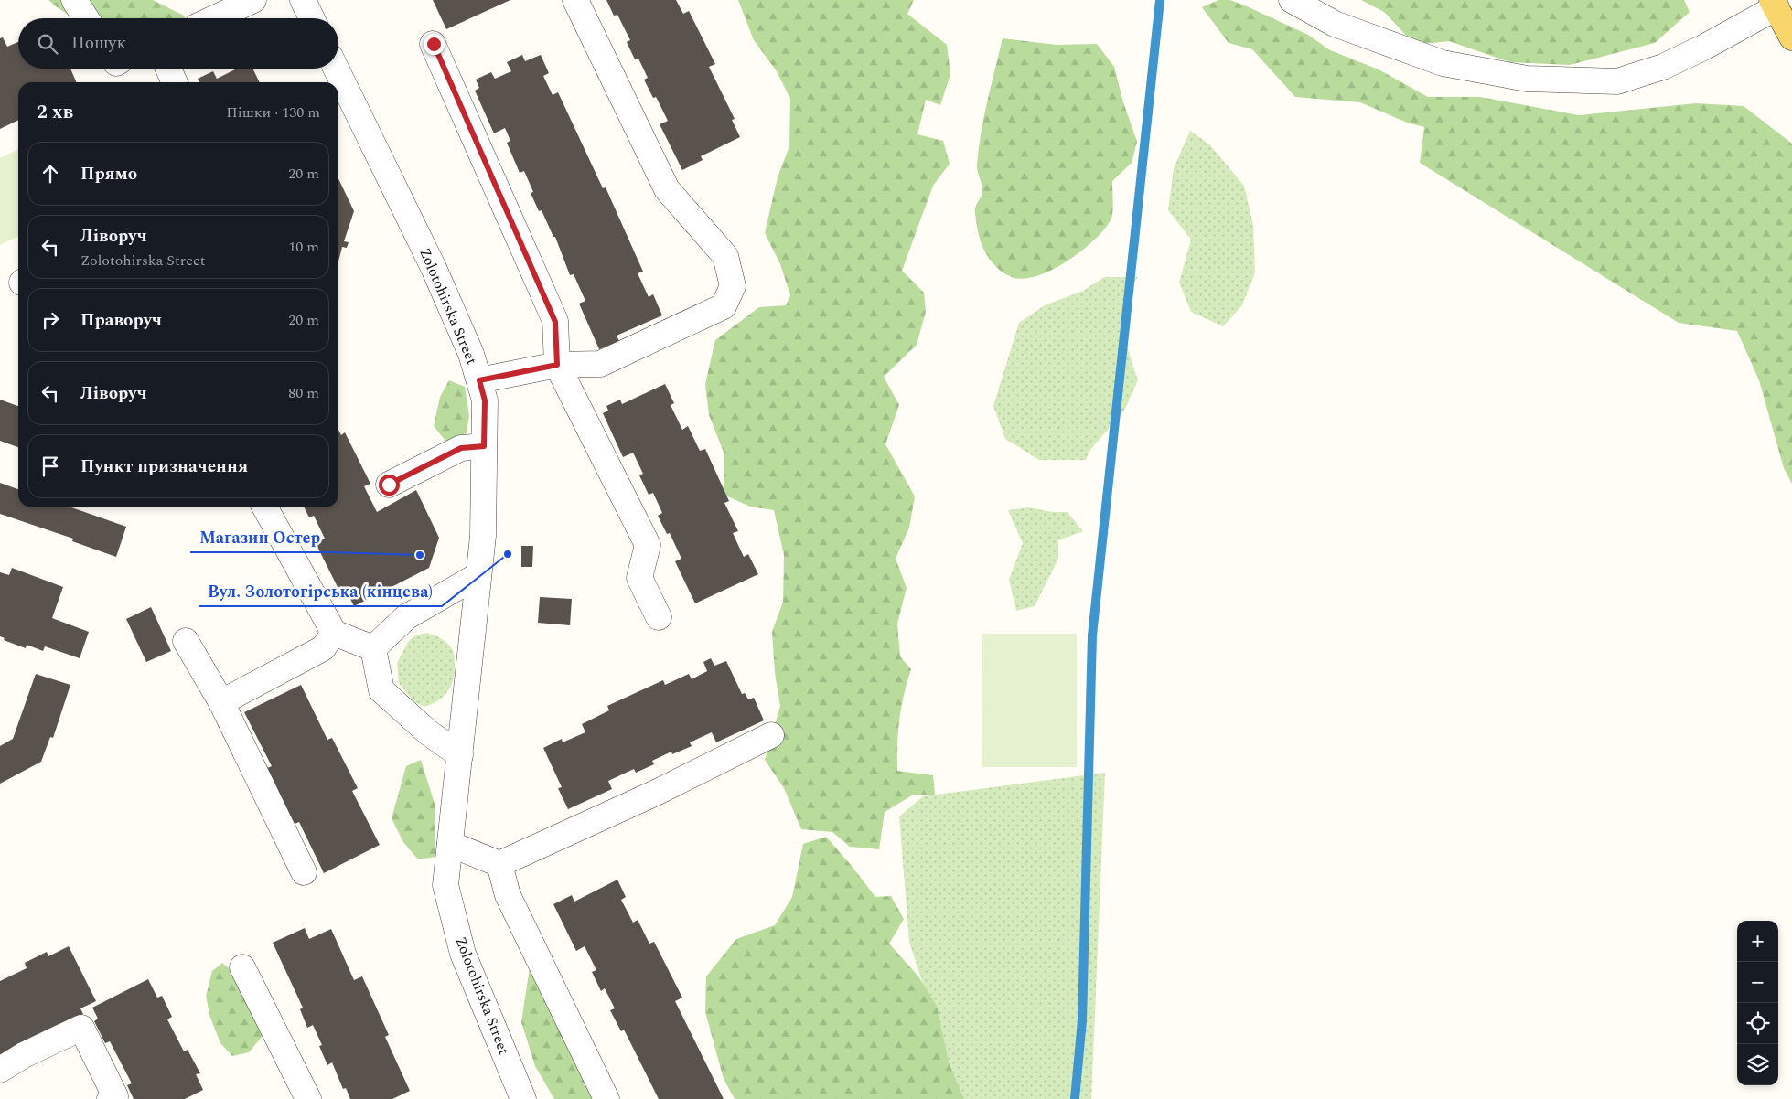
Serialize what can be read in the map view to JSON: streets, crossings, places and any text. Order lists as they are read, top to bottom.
{
  "streets": {
    "street": ["Zolotohirska Street"]
  },
  "places": ["Вул. Золотогірська (кінцева)", "Магазин Остер"],
  "page": {
    "search": "Пошук",
    "heading": ["2 хв", "Пішки · 130 m"],
    "list": [
      ["Прямо", "20 m"],
      ["Ліворуч", "Zolotohirska Street", "10 m"],
      ["Праворуч", "20 m"],
      ["Ліворуч", "80 m"],
      "Пункт призначення"
    ],
    "map_buttons": ["+", "−"]
  }
}
